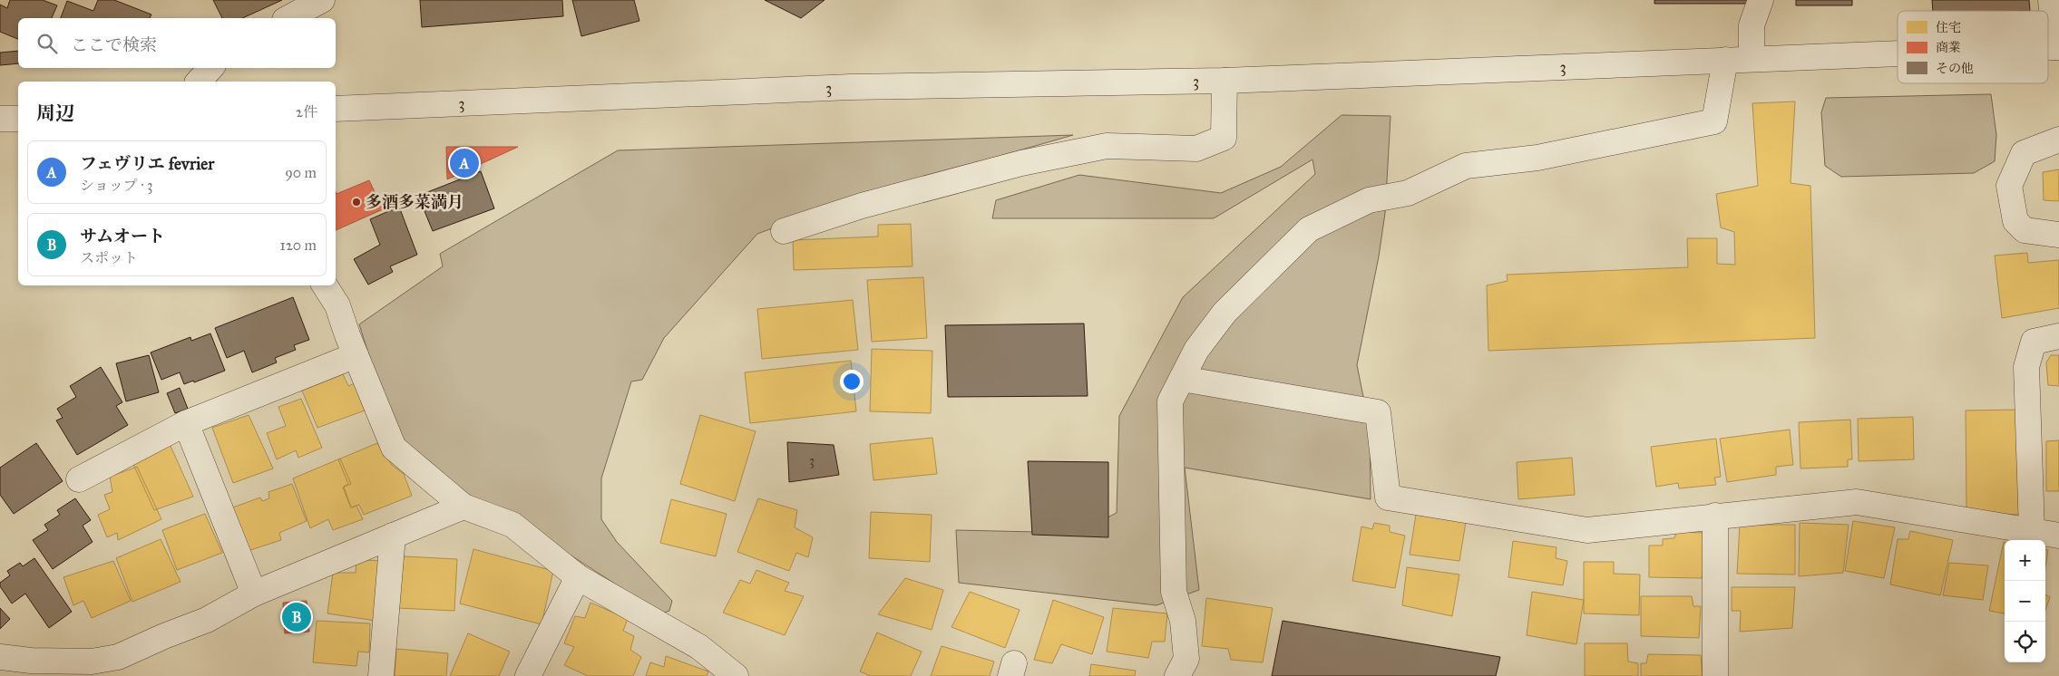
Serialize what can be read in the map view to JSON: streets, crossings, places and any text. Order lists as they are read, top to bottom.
{
  "streets": {
    "street": ["3"]
  },
  "places": ["多酒多菜満月"],
  "house_numbers": ["3"],
  "legend": ["住宅", "商業", "その他"],
  "page": {
    "search": "ここで検索",
    "heading": ["周辺", "2件"],
    "list": [
      {
        "mark": "A",
        "name": "フェヴリエ fevrier",
        "note": "ショップ · 3",
        "value": "90 m"
      },
      {
        "mark": "B",
        "name": "サムオート",
        "note": "スポット",
        "value": "120 m"
      }
    ],
    "pins": ["A", "B"],
    "map_buttons": ["+", "−"]
  }
}
